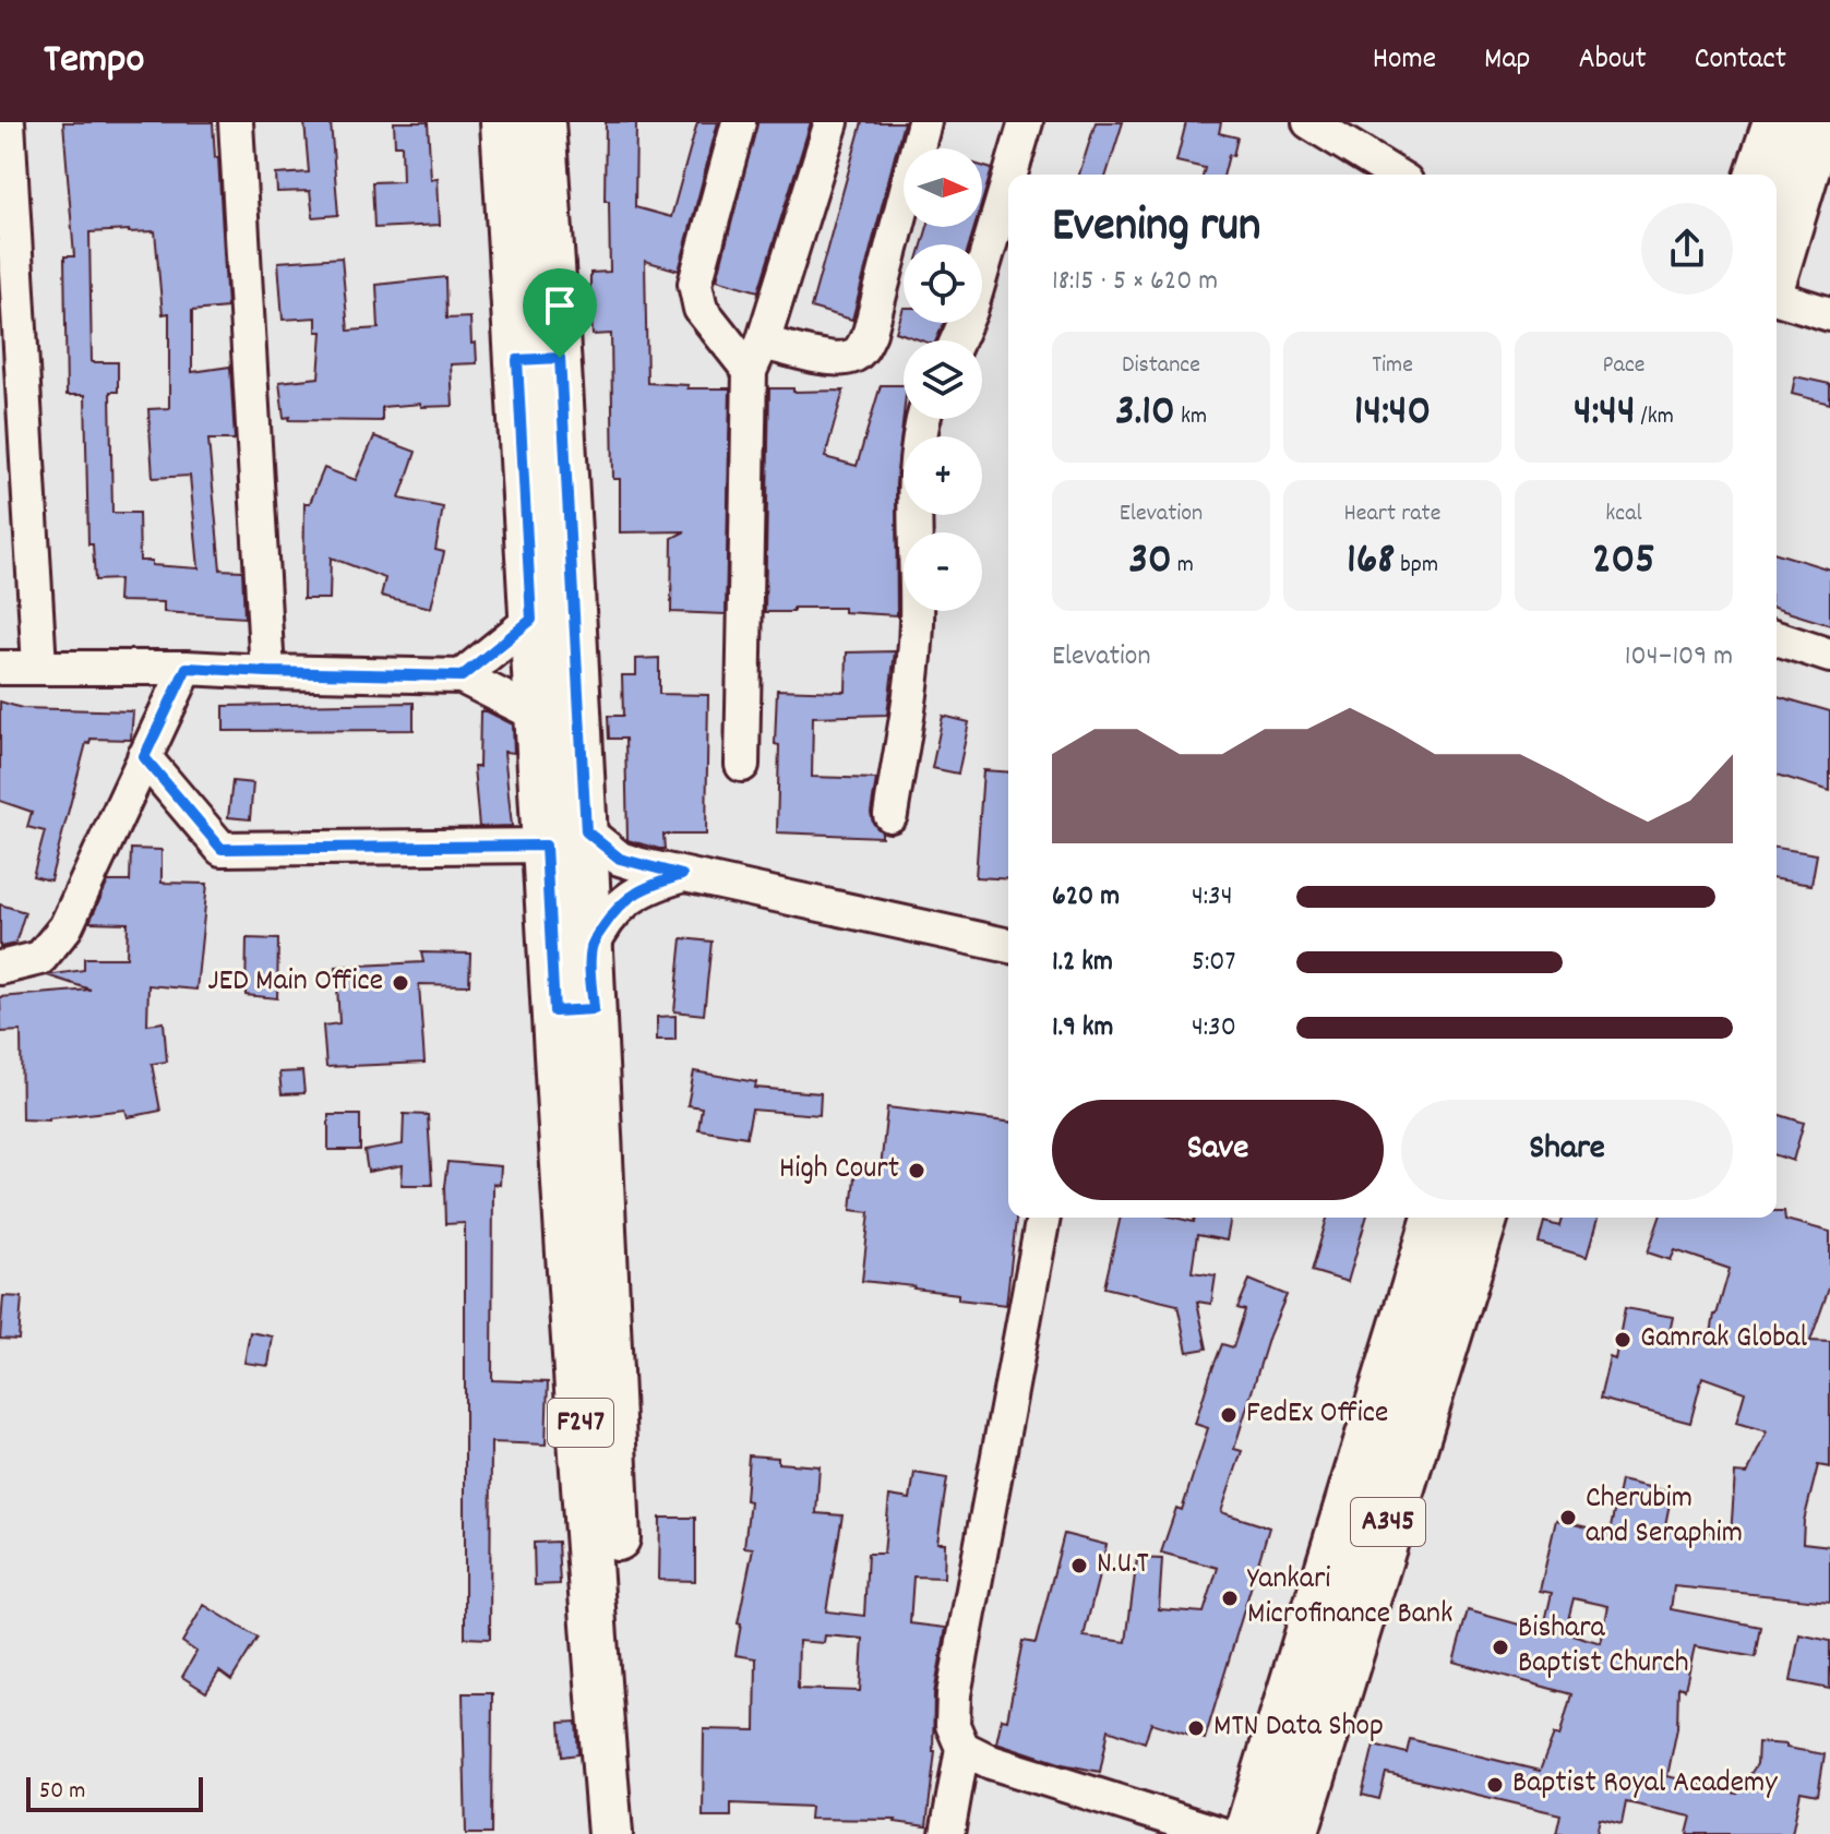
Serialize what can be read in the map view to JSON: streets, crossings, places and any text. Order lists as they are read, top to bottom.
{
  "streets": {
    "highway": ["A345"],
    "main road": ["F247"]
  },
  "places": [
    "JED Main Office",
    "High Court",
    "Gamrak Global",
    "FedEx Office",
    "Cherubim and Seraphim",
    "N.U.T",
    "Yankari Microfinance Bank",
    "Bishara Baptist Church",
    "MTN Data Shop",
    "Baptist Royal Academy"
  ],
  "scale_bar": "50 m",
  "north": "right",
  "page": {
    "header": "Tempo",
    "nav": [
      "Home",
      "Map",
      "About",
      "Contact"
    ],
    "map_buttons": ["+", "−"],
    "heading": ["Evening run", "18:15 · 5 × 620 m"],
    "stats": [
      ["Distance", "3.10 km"],
      ["Time", "14:40"],
      ["Pace", "4:44 /km"],
      ["Elevation", "30 m"],
      ["Heart rate", "168 bpm"],
      ["kcal", "205"]
    ],
    "chart": ["Elevation", "104–109 m"],
    "list": [
      {
        "name": "620 m",
        "note": "4:34"
      },
      {
        "name": "1.2 km",
        "note": "5:07"
      },
      {
        "name": "1.9 km",
        "note": "4:30"
      }
    ],
    "buttons": ["Save", "Share"],
    "scale": "50 m"
  }
}
